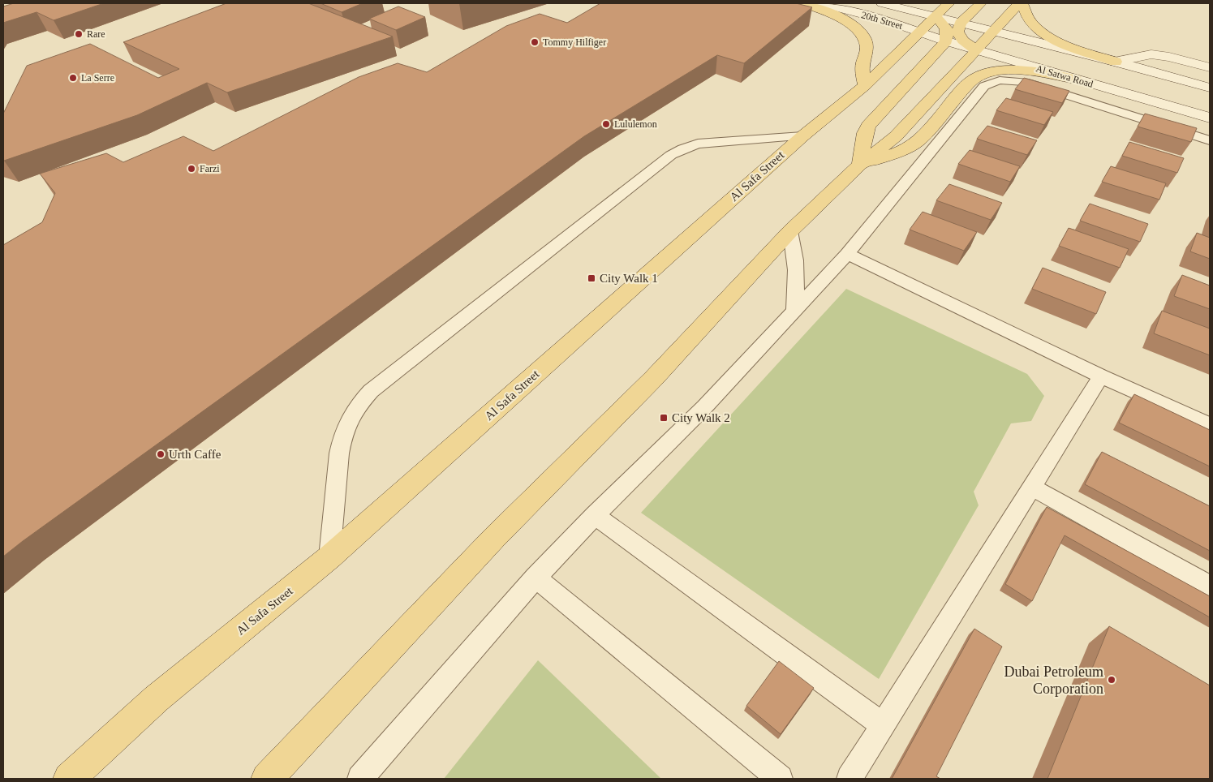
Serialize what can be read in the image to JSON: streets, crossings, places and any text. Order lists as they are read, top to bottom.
{
  "streets": {
    "main road": ["20th Street", "Al Satwa Road", "Al Safa Street"]
  },
  "crossings": [
    ["20th Street", "Al Satwa Road"],
    ["20th Street", "Al Safa Street"],
    ["Al Satwa Road", "Al Safa Street"]
  ],
  "places": {
    "other": [
      "Rare",
      "Tommy Hilfiger",
      "La Serre",
      "Lululemon",
      "Farzi",
      "Urth Caffe",
      "Dubai Petroleum Corporation"
    ],
    "transit": ["City Walk 1", "City Walk 2"]
  }
}
